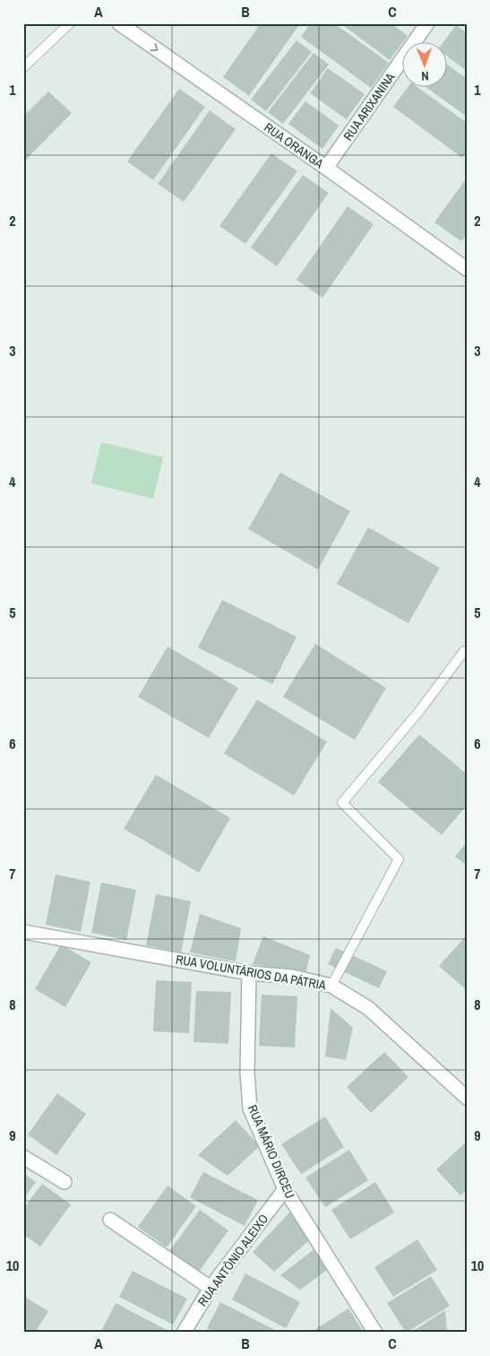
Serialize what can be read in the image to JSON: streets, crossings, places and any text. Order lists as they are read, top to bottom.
{
  "streets": {
    "street": [
      "RUA ARIXANINA",
      "RUA ORANGA",
      "RUA VOLUNTÁRIOS DA PÁTRIA",
      "RUA MÁRIO DIRCEU",
      "RUA ANTÔNIO ALEIXO"
    ]
  },
  "crossings": [
    ["RUA ARIXANINA", "RUA ORANGA"],
    ["RUA VOLUNTÁRIOS DA PÁTRIA", "RUA MÁRIO DIRCEU"],
    ["RUA MÁRIO DIRCEU", "RUA ANTÔNIO ALEIXO"]
  ],
  "one_way": ["RUA ORANGA"],
  "north": "bottom",
  "grid": {
    "columns": ["A", "B", "C"],
    "rows": [
      "1",
      "2",
      "3",
      "4",
      "5",
      "6",
      "7",
      "8",
      "9",
      "10"
    ]
  }
}
